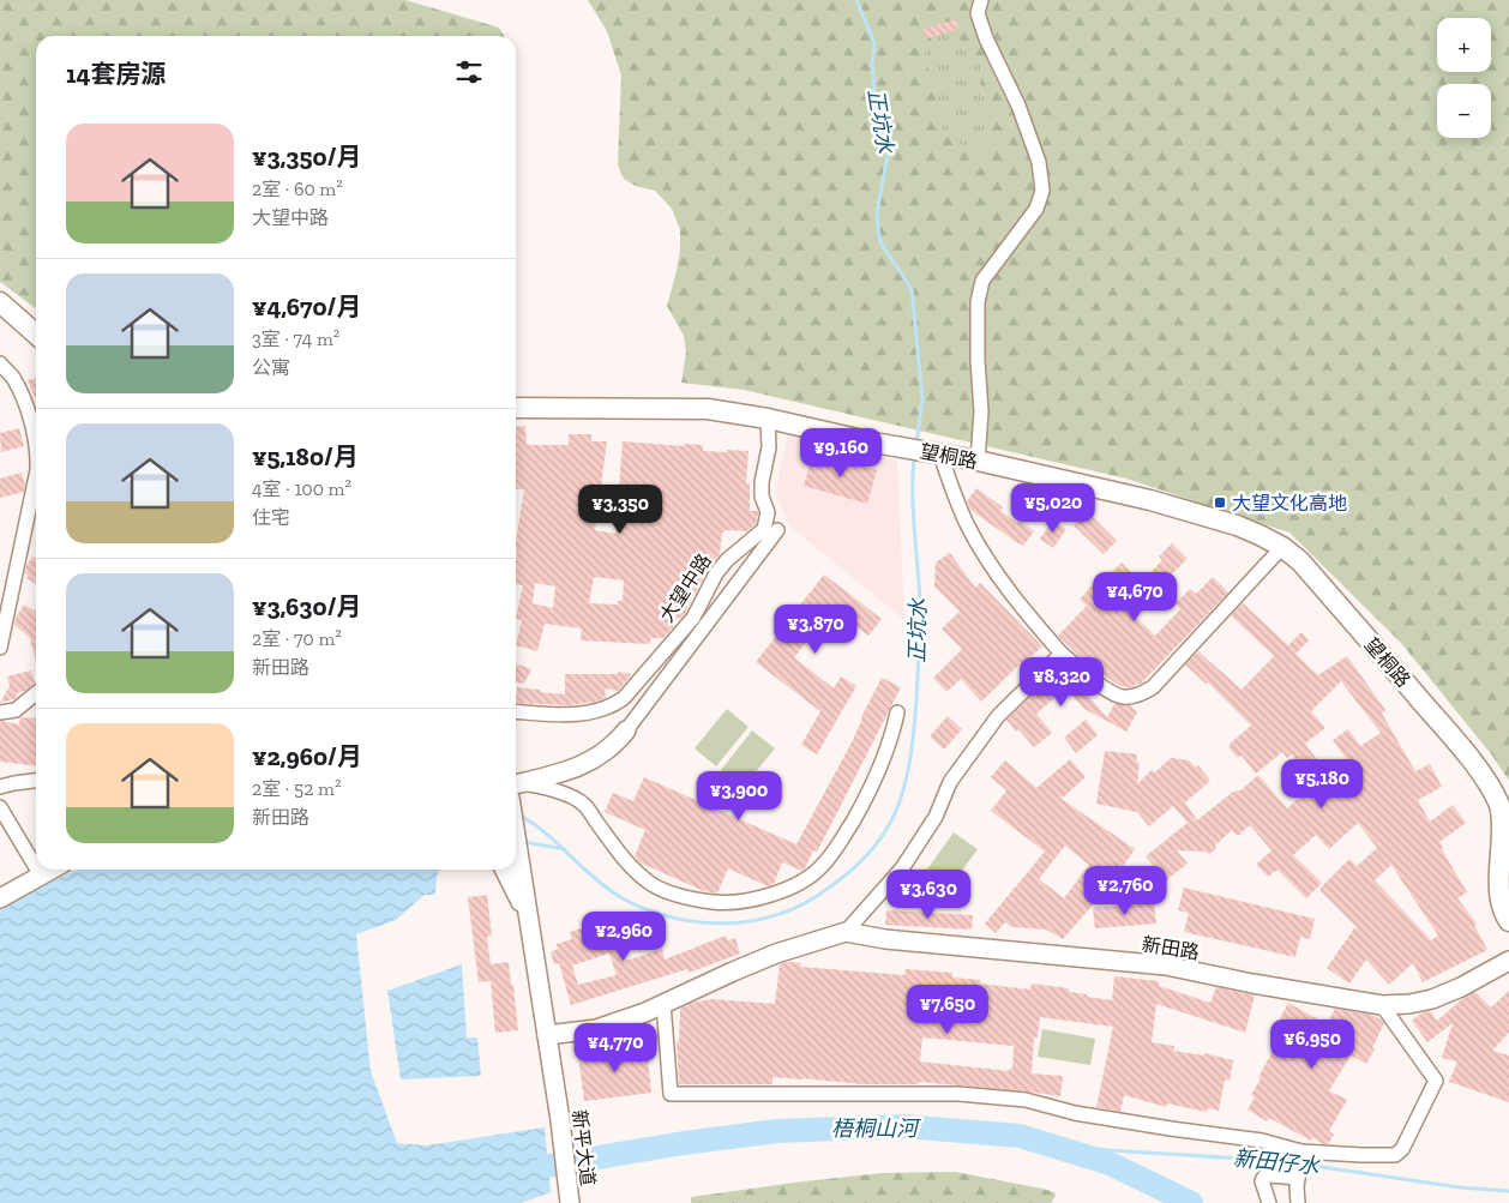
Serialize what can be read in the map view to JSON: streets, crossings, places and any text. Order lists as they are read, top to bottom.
{
  "streets": {
    "main road": ["望桐路"],
    "street": ["大望中路", "新田路", "新平大道"]
  },
  "crossings": [
    ["望桐路", "大望中路"],
    ["新田路", "新平大道"]
  ],
  "water": ["正坑水", "梧桐山河", "新田仔水"],
  "places": {
    "transit": ["大望文化高地"]
  },
  "page": {
    "map_buttons": ["+", "−"],
    "heading": "14套房源",
    "list": [
      {
        "name": "¥3,350/月",
        "note": "2室 · 60 m² · 大望中路"
      },
      {
        "name": "¥4,670/月",
        "note": "3室 · 74 m² · 公寓"
      },
      {
        "name": "¥5,180/月",
        "note": "4室 · 100 m² · 住宅"
      },
      {
        "name": "¥3,630/月",
        "note": "2室 · 70 m² · 新田路"
      },
      {
        "name": "¥2,960/月",
        "note": "2室 · 52 m² · 新田路"
      }
    ],
    "price": [
      "¥9,160",
      "¥5,020",
      "¥3,350",
      "¥4,670",
      "¥3,870",
      "¥8,320",
      "¥5,180",
      "¥3,900",
      "¥2,760",
      "¥3,630",
      "¥2,960",
      "¥7,650",
      "¥6,950",
      "¥4,770"
    ]
  }
}
